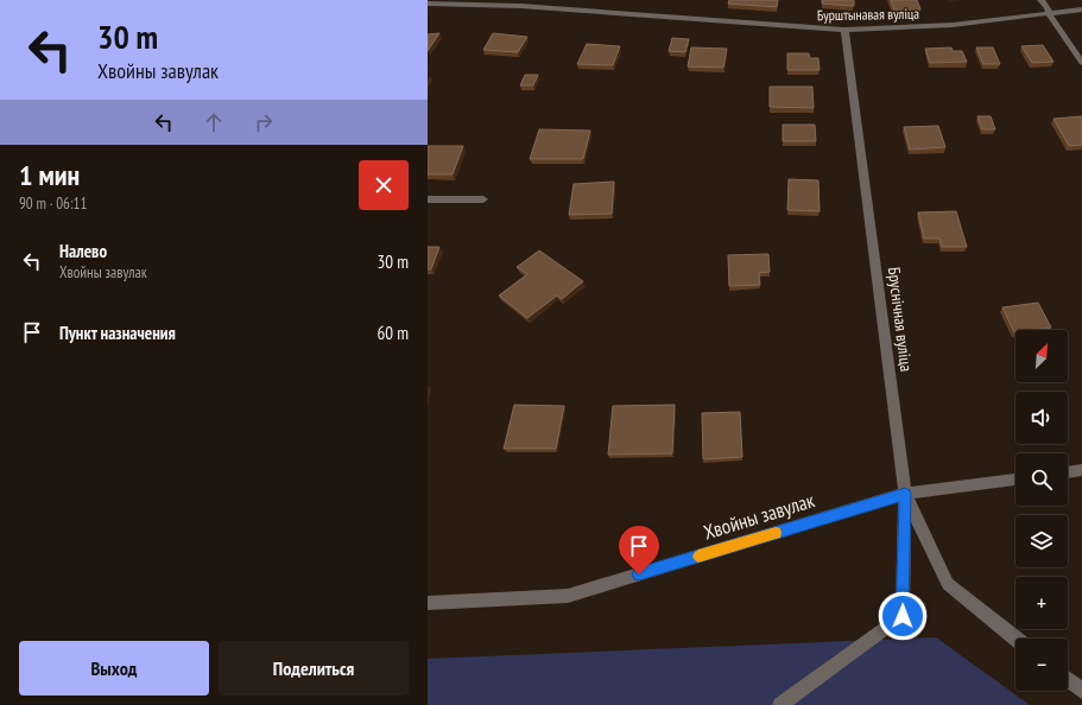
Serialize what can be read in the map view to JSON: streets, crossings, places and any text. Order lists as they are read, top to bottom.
{
  "streets": {
    "street": ["Бурштынавая вуліца", "Бруснічная вуліца", "Хвойны завулак"]
  },
  "crossings": [
    ["Бурштынавая вуліца", "Бруснічная вуліца"],
    ["Бруснічная вуліца", "Хвойны завулак"]
  ],
  "north": "top right",
  "page": {
    "turn": ["30 m", "Хвойны завулак"],
    "heading": ["1 мин", "90 m · 06:11"],
    "list": [
      {
        "name": "Налево",
        "note": "Хвойны завулак",
        "value": "30 m"
      },
      {
        "name": "Пункт назначения",
        "value": "60 m"
      }
    ],
    "map_buttons": ["+", "−"],
    "buttons": ["Выход", "Поделиться"]
  }
}
